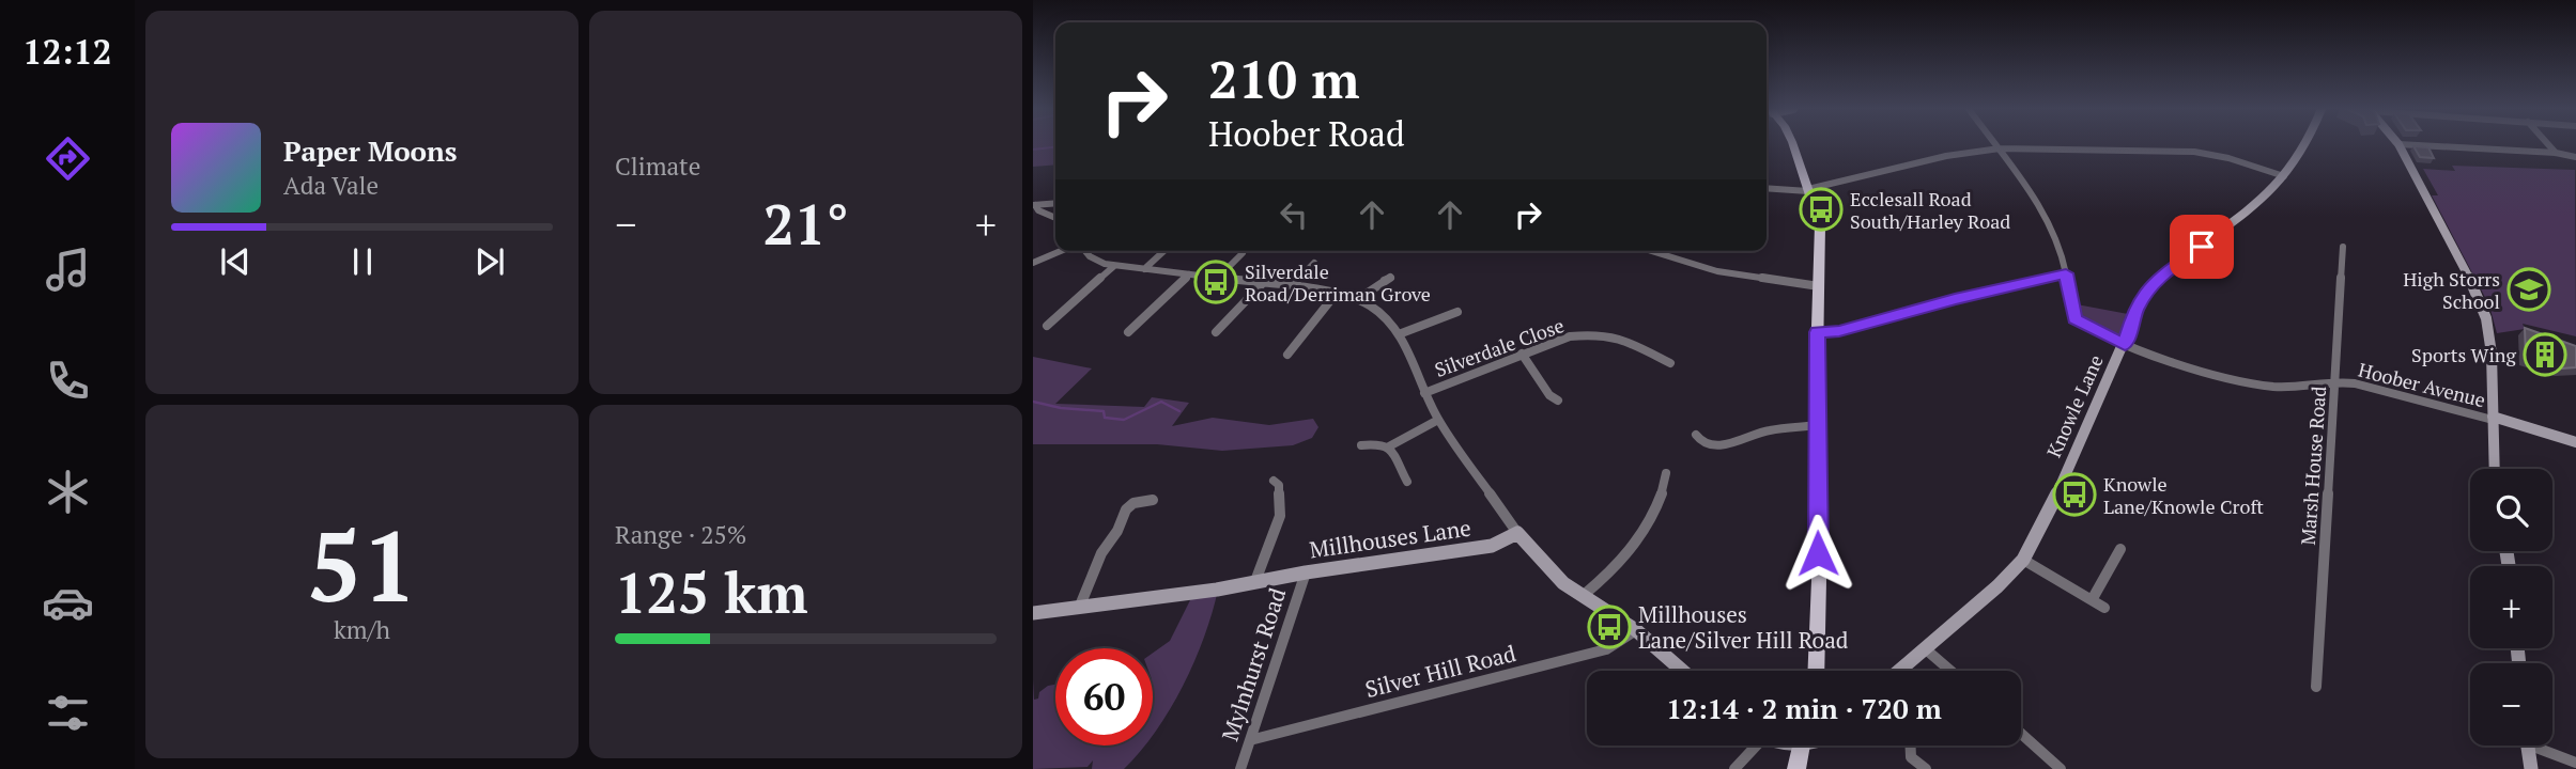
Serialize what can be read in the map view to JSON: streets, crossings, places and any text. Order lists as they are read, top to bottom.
{
  "streets": {
    "street": [
      "Silverdale Close",
      "Hoober Avenue",
      "Knowle Lane",
      "Marsh House Road",
      "Millhouses Lane",
      "Mylnhurst Road",
      "Silver Hill Road"
    ]
  },
  "crossings": [
    ["Hoober Avenue", "Knowle Lane"],
    ["Hoober Avenue", "Marsh House Road"],
    ["Millhouses Lane", "Mylnhurst Road"],
    ["Mylnhurst Road", "Silver Hill Road"]
  ],
  "places": {
    "bus stop": [
      "Ecclesall Road South/Harley Road",
      "Silverdale Road/Derriman Grove",
      "Knowle Lane/Knowle Croft",
      "Millhouses Lane/Silver Hill Road"
    ],
    "school or university": ["High Storrs School"],
    "building": ["Sports Wing"]
  },
  "page": {
    "tabs": "12:12",
    "tile": [
      "Climate",
      ["51", "km/h"],
      ["Range · 25%", "125 km"]
    ],
    "turn": ["210 m", "Hoober Road"],
    "song": ["Paper Moons", "Ada Vale"],
    "heat": ["−", "21°", "+"],
    "map_buttons": ["+", "−"],
    "limit": "60",
    "trip": "12:14 · 2 min · 720 m"
  }
}
